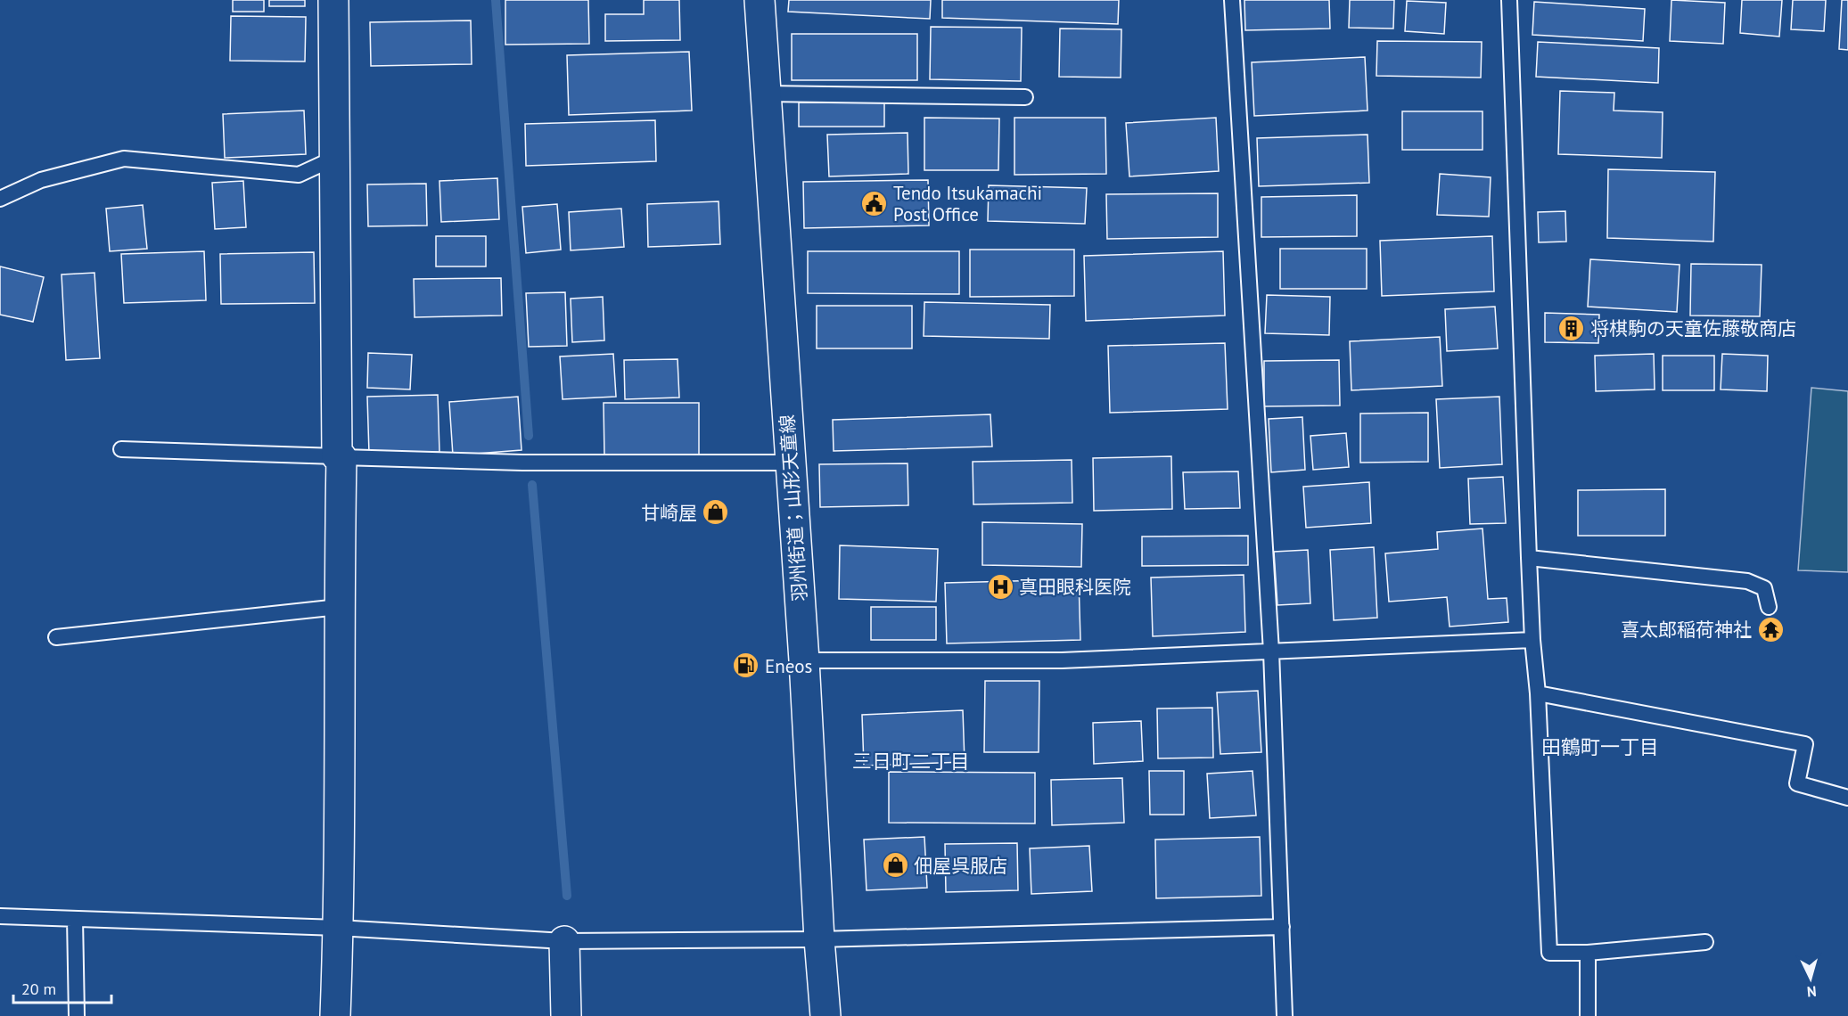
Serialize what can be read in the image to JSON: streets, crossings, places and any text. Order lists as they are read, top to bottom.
{
  "streets": {
    "street": ["羽州街道；山形天童線"]
  },
  "districts": ["田鶴町一丁目", "三日町二丁目"],
  "places": {
    "public building": ["Tendo Itsukamachi Post Office"],
    "building": ["将棋駒の天童佐藤敬商店"],
    "shop": ["甘崎屋", "佃屋呉服店"],
    "hospital": ["真田眼科医院"],
    "temple": ["喜太郎稲荷神社"],
    "fuel station": ["Eneos"]
  },
  "scale_bar": "20 m",
  "north": "bottom"
}
